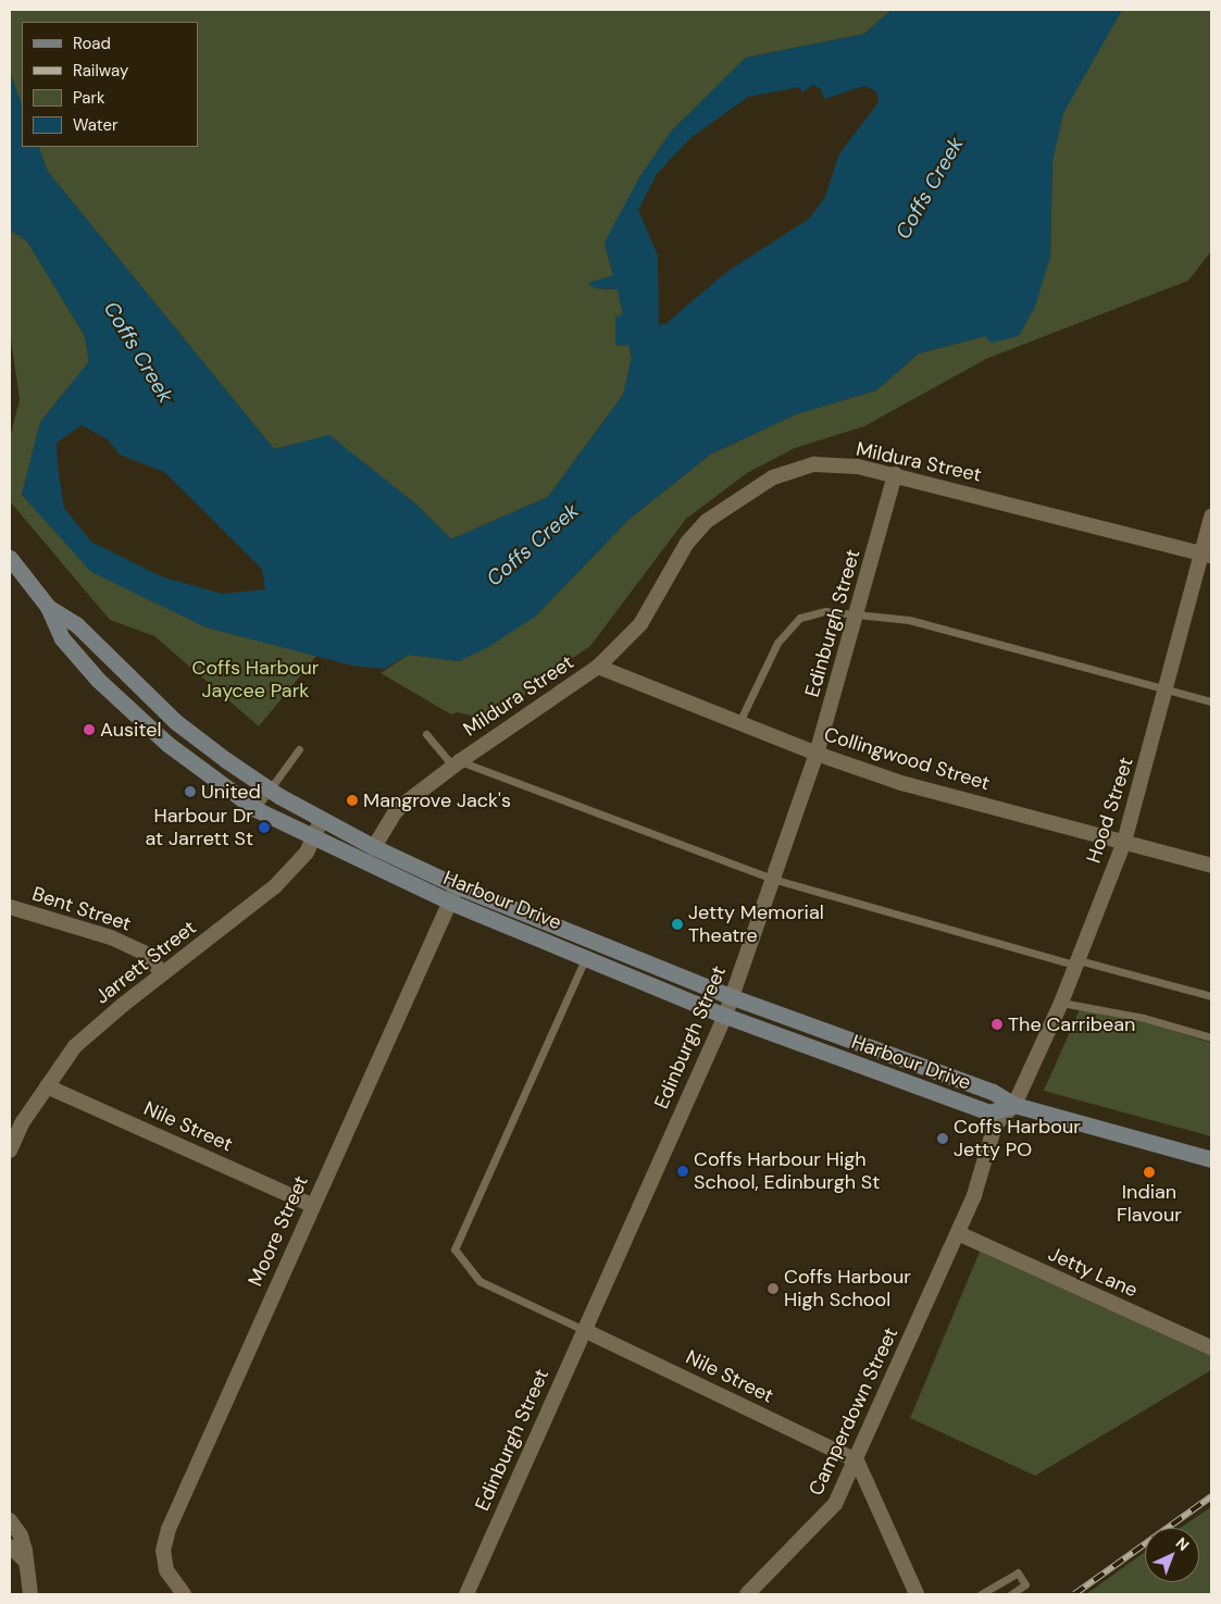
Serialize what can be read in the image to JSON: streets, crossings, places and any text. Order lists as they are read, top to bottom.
{
  "streets": {
    "street": [
      "Mildura Street",
      "Edinburgh Street",
      "Collingwood Street",
      "Hood Street",
      "Harbour Drive",
      "Bent Street",
      "Jarrett Street",
      "Nile Street",
      "Moore Street",
      "Jetty Lane",
      "Camperdown Street"
    ]
  },
  "crossings": [
    ["Mildura Street", "Edinburgh Street"],
    ["Mildura Street", "Collingwood Street"],
    ["Mildura Street", "Hood Street"],
    ["Mildura Street", "Harbour Drive"],
    ["Edinburgh Street", "Collingwood Street"],
    ["Edinburgh Street", "Harbour Drive"],
    ["Edinburgh Street", "Nile Street"],
    ["Collingwood Street", "Hood Street"],
    ["Hood Street", "Harbour Drive"],
    ["Hood Street", "Camperdown Street"],
    ["Harbour Drive", "Jarrett Street"],
    ["Harbour Drive", "Moore Street"],
    ["Harbour Drive", "Camperdown Street"],
    ["Bent Street", "Jarrett Street"],
    ["Jarrett Street", "Nile Street"],
    ["Nile Street", "Moore Street"],
    ["Nile Street", "Camperdown Street"],
    ["Jetty Lane", "Camperdown Street"]
  ],
  "water": ["Coffs Creek"],
  "parks": ["Coffs Harbour Jaycee Park"],
  "places": [
    "Ausitel",
    "United",
    "Mangrove Jack's",
    "Harbour Dr at Jarrett St",
    "Jetty Memorial Theatre",
    "The Carribean",
    "Coffs Harbour Jetty PO",
    "Coffs Harbour High School, Edinburgh St",
    "Indian Flavour",
    "Coffs Harbour High School"
  ],
  "legend": [
    "Road",
    "Railway",
    "Park",
    "Water"
  ],
  "north": "top right"
}
